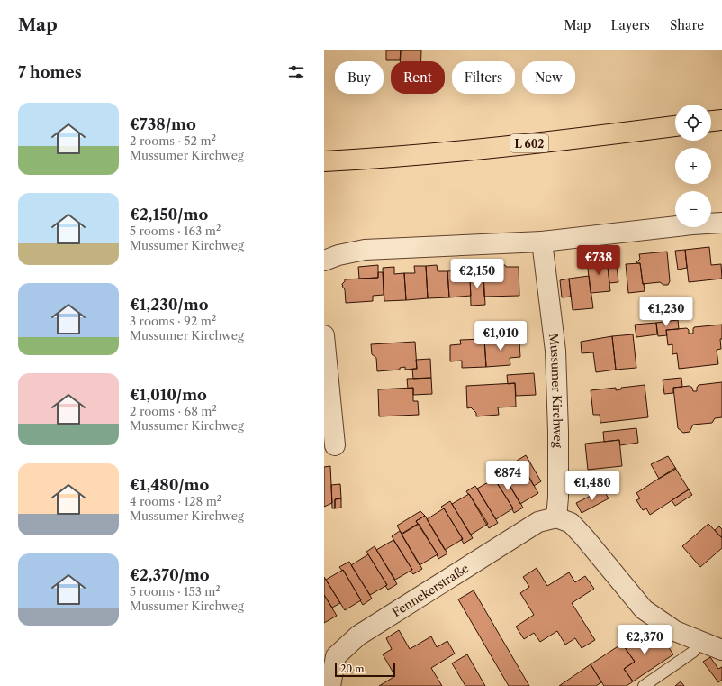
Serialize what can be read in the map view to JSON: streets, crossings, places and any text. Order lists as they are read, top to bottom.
{
  "streets": {
    "main road": ["L 602"],
    "street": ["Mussumer Kirchweg", "Fennekerstraße"]
  },
  "crossings": [
    ["Mussumer Kirchweg", "Fennekerstraße"]
  ],
  "scale_bar": "20 m",
  "page": {
    "header": "Map",
    "nav": ["Map", "Layers", "Share"],
    "heading": "7 homes",
    "chip": [
      "Buy",
      "Rent",
      "Filters",
      "New"
    ],
    "list": [
      {
        "name": "€738/mo",
        "note": "2 rooms · 52 m² · Mussumer Kirchweg"
      },
      {
        "name": "€2,150/mo",
        "note": "5 rooms · 163 m² · Mussumer Kirchweg"
      },
      {
        "name": "€1,230/mo",
        "note": "3 rooms · 92 m² · Mussumer Kirchweg"
      },
      {
        "name": "€1,010/mo",
        "note": "2 rooms · 68 m² · Mussumer Kirchweg"
      },
      {
        "name": "€1,480/mo",
        "note": "4 rooms · 128 m² · Mussumer Kirchweg"
      },
      {
        "name": "€2,370/mo",
        "note": "5 rooms · 153 m² · Mussumer Kirchweg"
      }
    ],
    "map_buttons": ["+", "−"],
    "price": [
      "€738",
      "€2,150",
      "€1,230",
      "€1,010",
      "€874",
      "€1,480",
      "€2,370"
    ],
    "scale": "20 m"
  }
}
